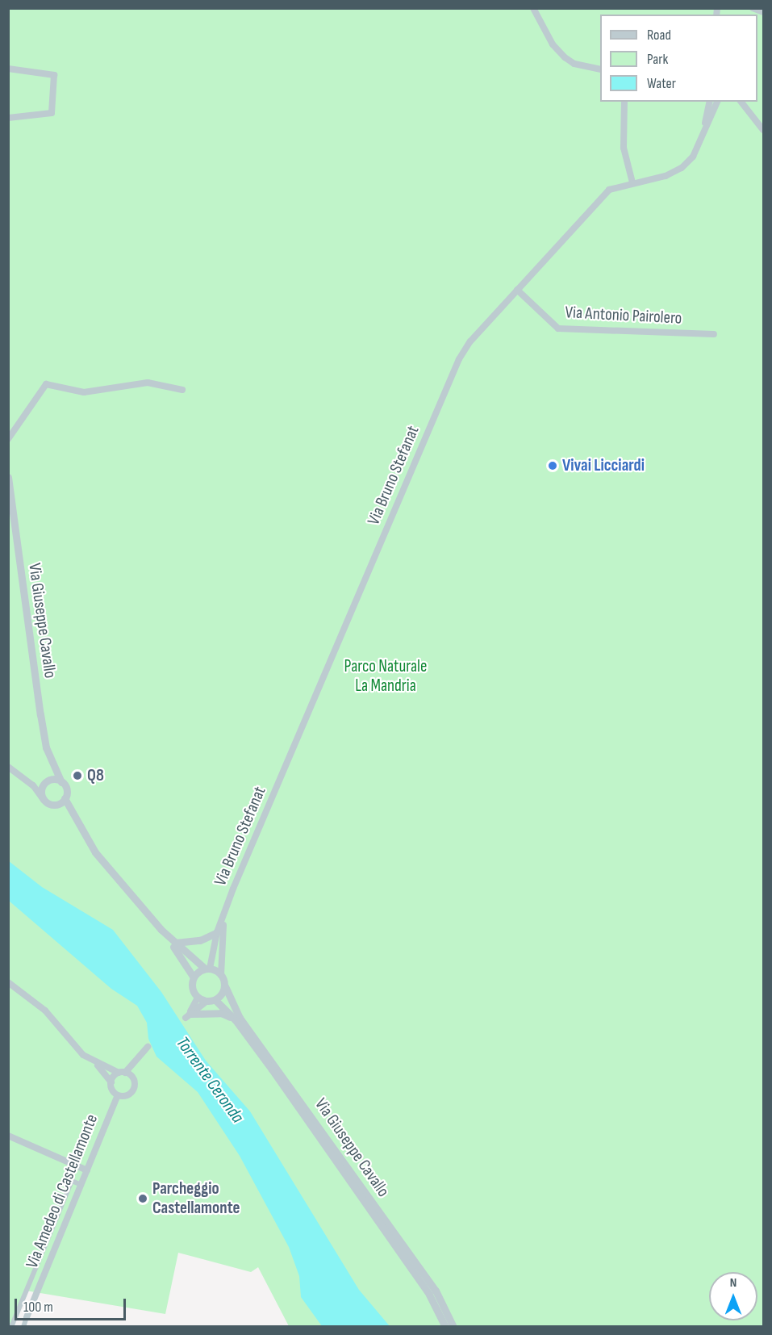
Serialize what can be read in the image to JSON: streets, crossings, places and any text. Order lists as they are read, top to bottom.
{
  "streets": {
    "street": [
      "Via Antonio Pairolero",
      "Via Bruno Stefanat",
      "Via Giuseppe Cavallo",
      "Via Amedeo di Castellamonte"
    ]
  },
  "crossings": [
    ["Via Antonio Pairolero", "Via Bruno Stefanat"],
    ["Via Bruno Stefanat", "Via Giuseppe Cavallo"]
  ],
  "water": ["Torrente Ceronda"],
  "parks": ["Parco Naturale La Mandria"],
  "places": ["Vivai Licciardi", "Q8", "Parcheggio Castellamonte"],
  "legend": ["Road", "Park", "Water"],
  "scale_bar": "100 m",
  "north": "top"
}
